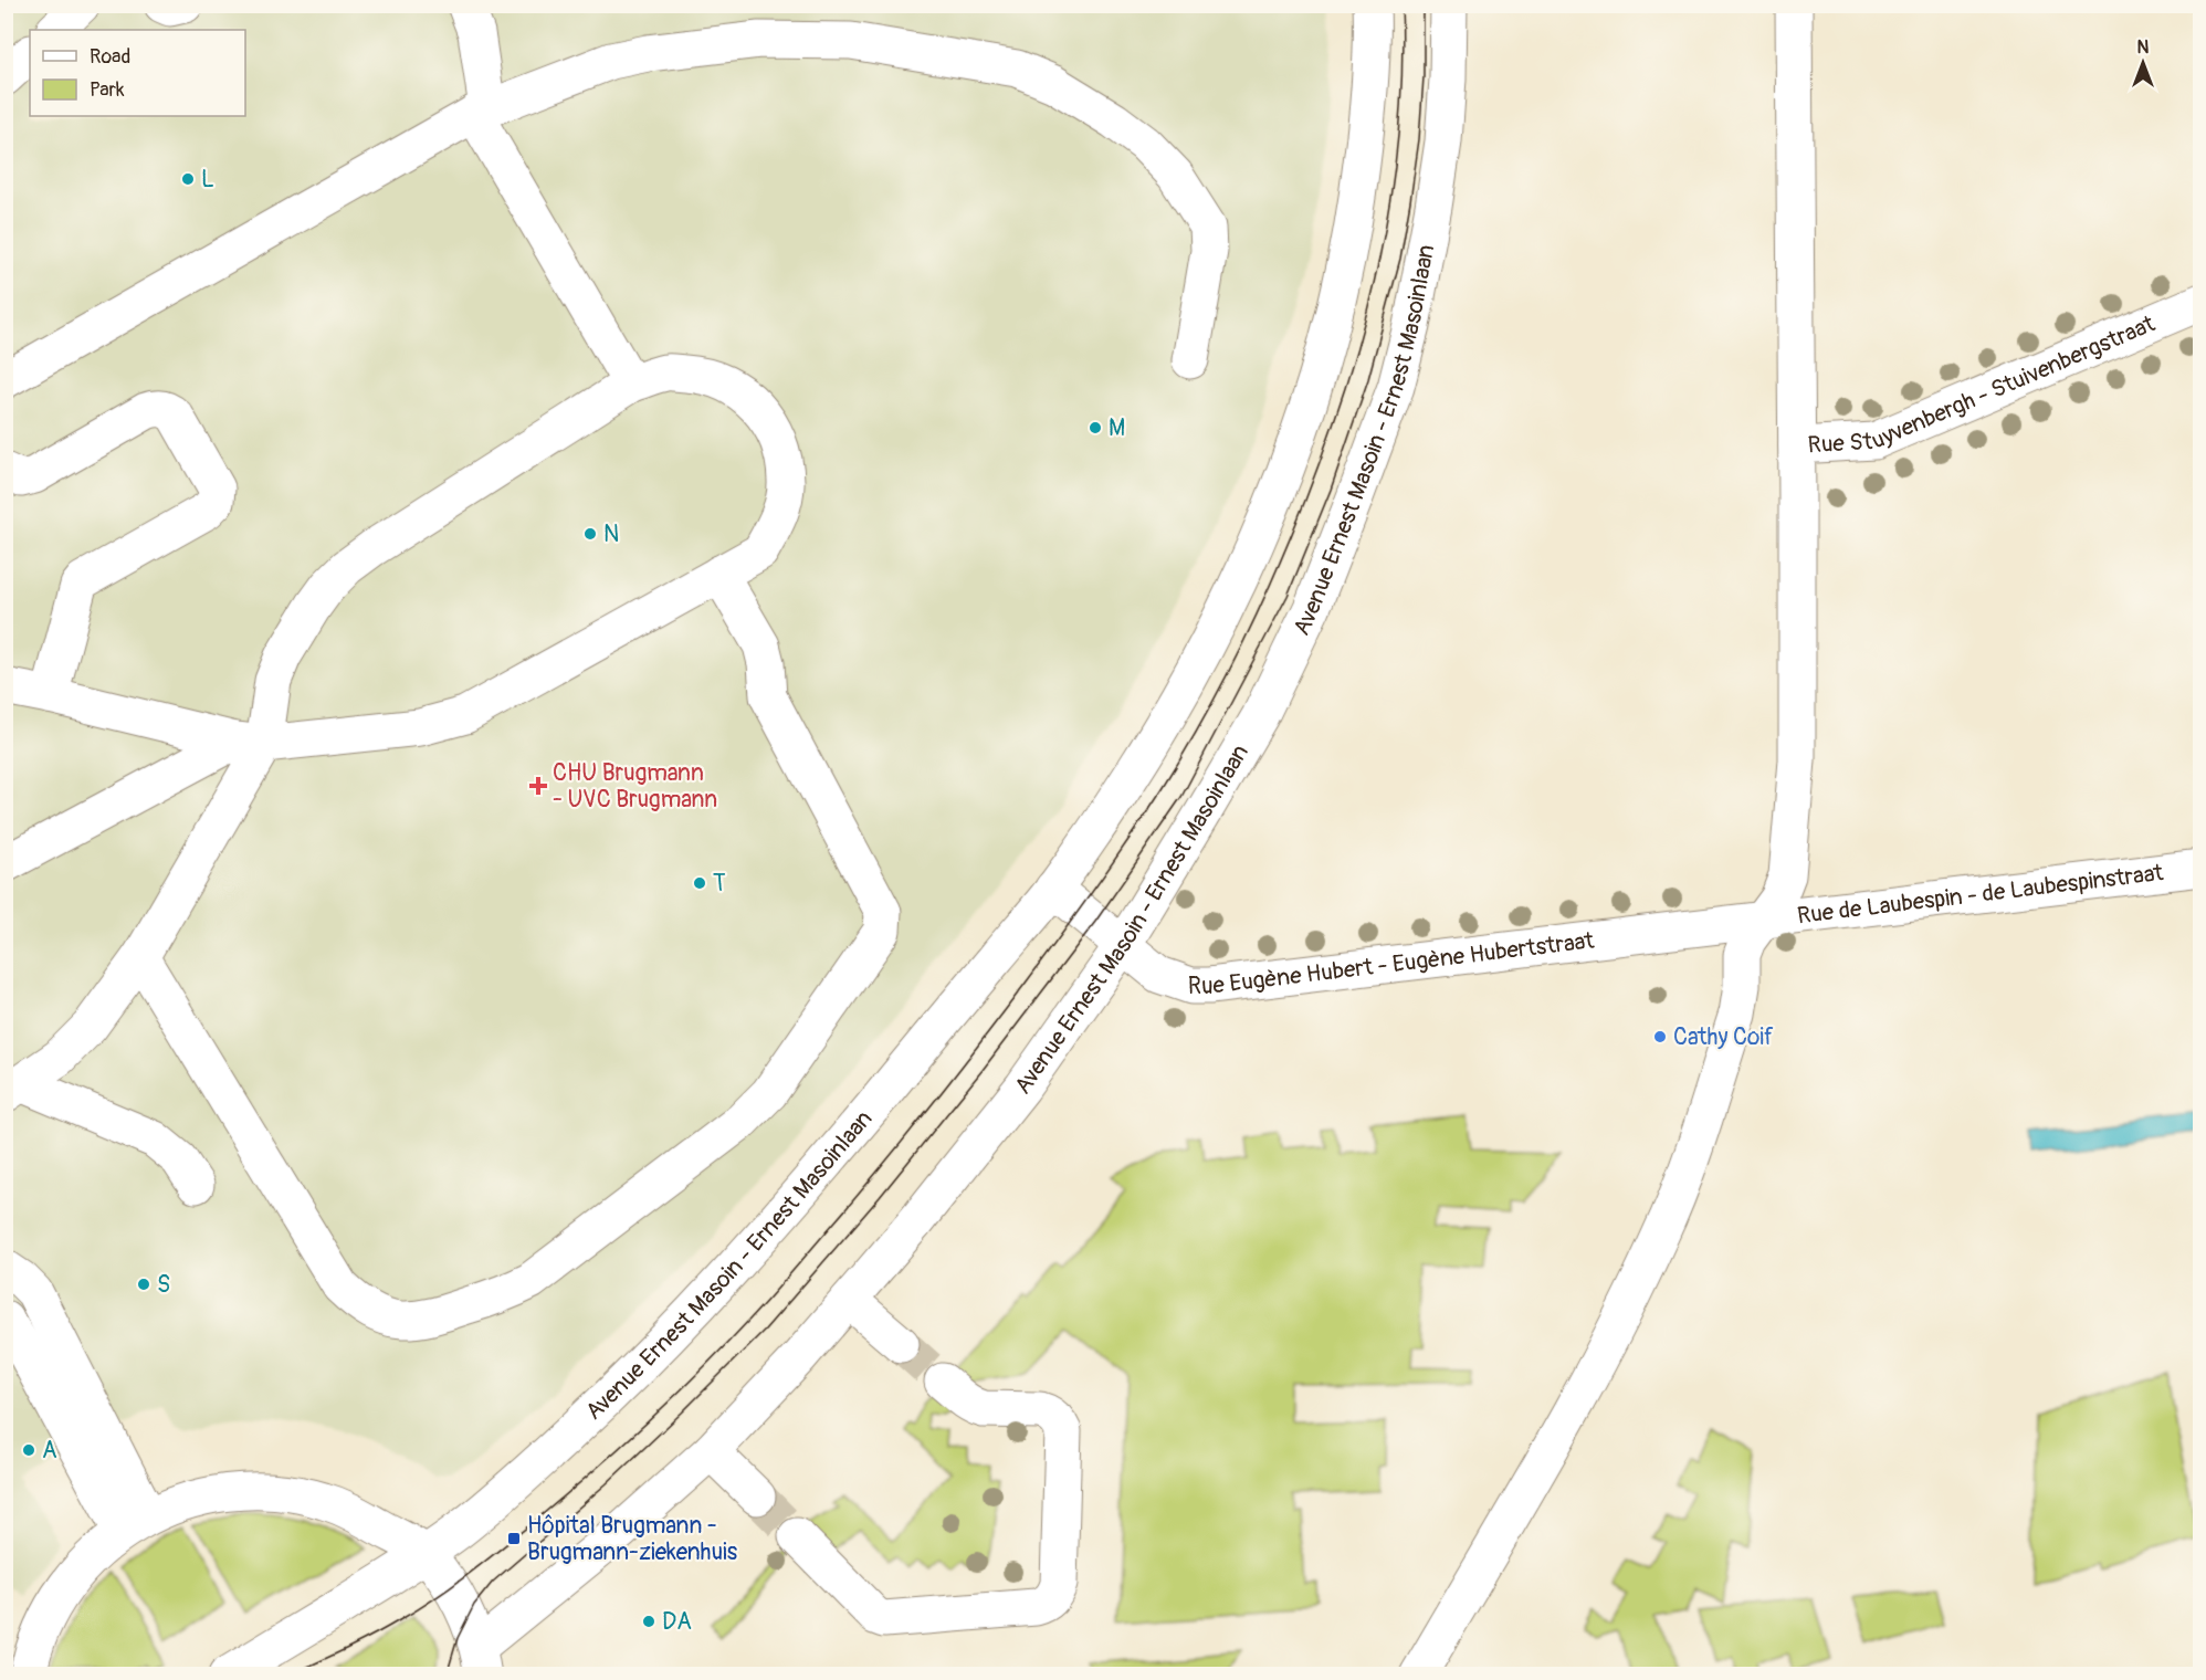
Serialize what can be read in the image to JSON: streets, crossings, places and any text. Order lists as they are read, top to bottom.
{
  "streets": {
    "street": [
      "Rue Stuyvenbergh - Stuivenbergstraat",
      "Avenue Ernest Masoin - Ernest Masoinlaan",
      "Rue de Laubespin - de Laubespinstraat",
      "Rue Eugène Hubert - Eugène Hubertstraat"
    ]
  },
  "crossings": [
    ["Avenue Ernest Masoin - Ernest Masoinlaan", "Rue Eugène Hubert - Eugène Hubertstraat"],
    ["Rue de Laubespin - de Laubespinstraat", "Rue Eugène Hubert - Eugène Hubertstraat"]
  ],
  "places": {
    "other": [
      "L",
      "M",
      "N",
      "T",
      "Cathy Coif",
      "S",
      "A",
      "DA"
    ],
    "health": ["CHU Brugmann - UVC Brugmann"],
    "transit": ["Hôpital Brugmann - Brugmann-ziekenhuis"]
  },
  "legend": ["Road", "Park"],
  "north": "top"
}
